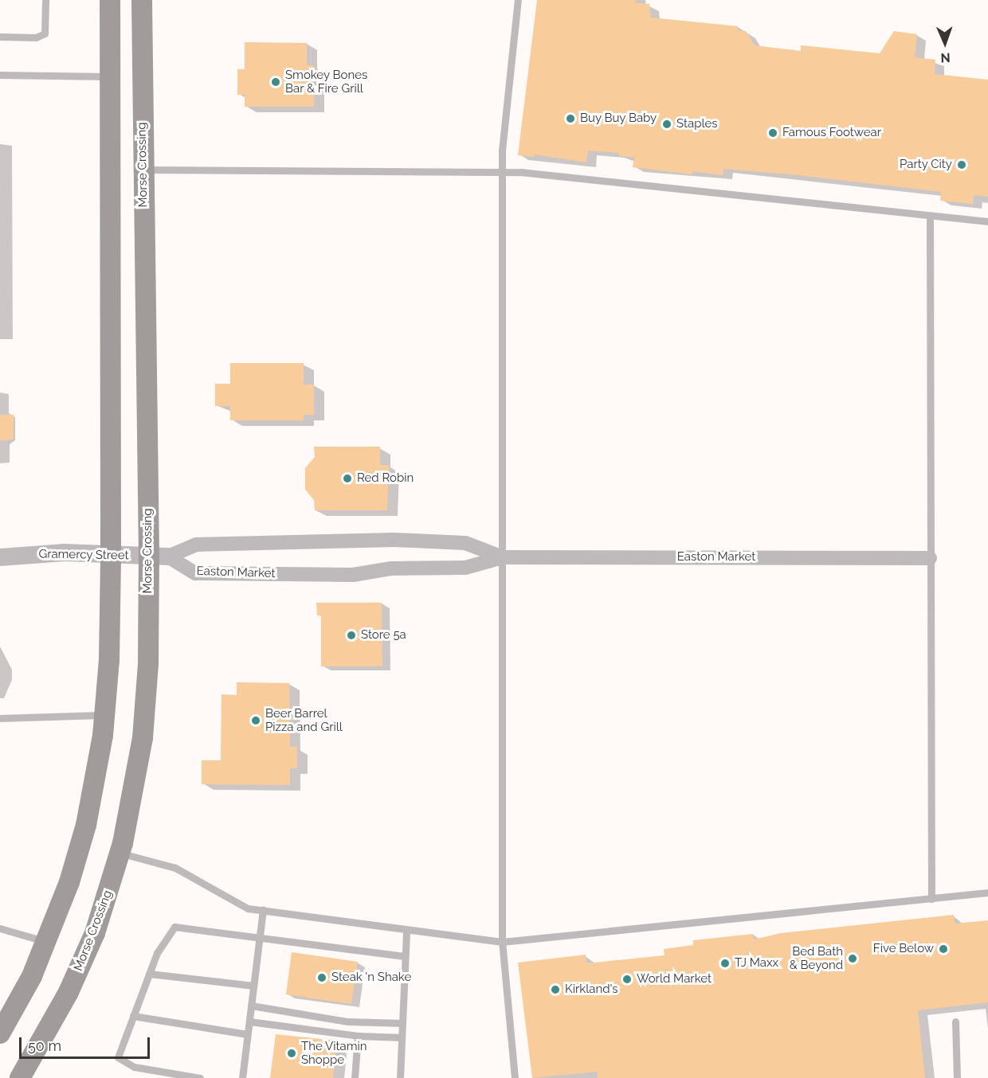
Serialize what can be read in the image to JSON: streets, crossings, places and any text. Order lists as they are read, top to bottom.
{
  "streets": {
    "main road": ["Morse Crossing"],
    "street": ["Gramercy Street", "Easton Market"]
  },
  "crossings": [
    ["Morse Crossing", "Gramercy Street"],
    ["Morse Crossing", "Easton Market"],
    ["Gramercy Street", "Easton Market"]
  ],
  "places": [
    "Smokey Bones Bar & Fire Grill",
    "Buy Buy Baby",
    "Staples",
    "Famous Footwear",
    "Party City",
    "Red Robin",
    "Store 5a",
    "Beer Barrel Pizza and Grill",
    "Five Below",
    "Bed Bath & Beyond",
    "TJ Maxx",
    "Steak 'n Shake",
    "World Market",
    "Kirkland's",
    "The Vitamin Shoppe"
  ],
  "scale_bar": "50 m",
  "north": "bottom"
}
